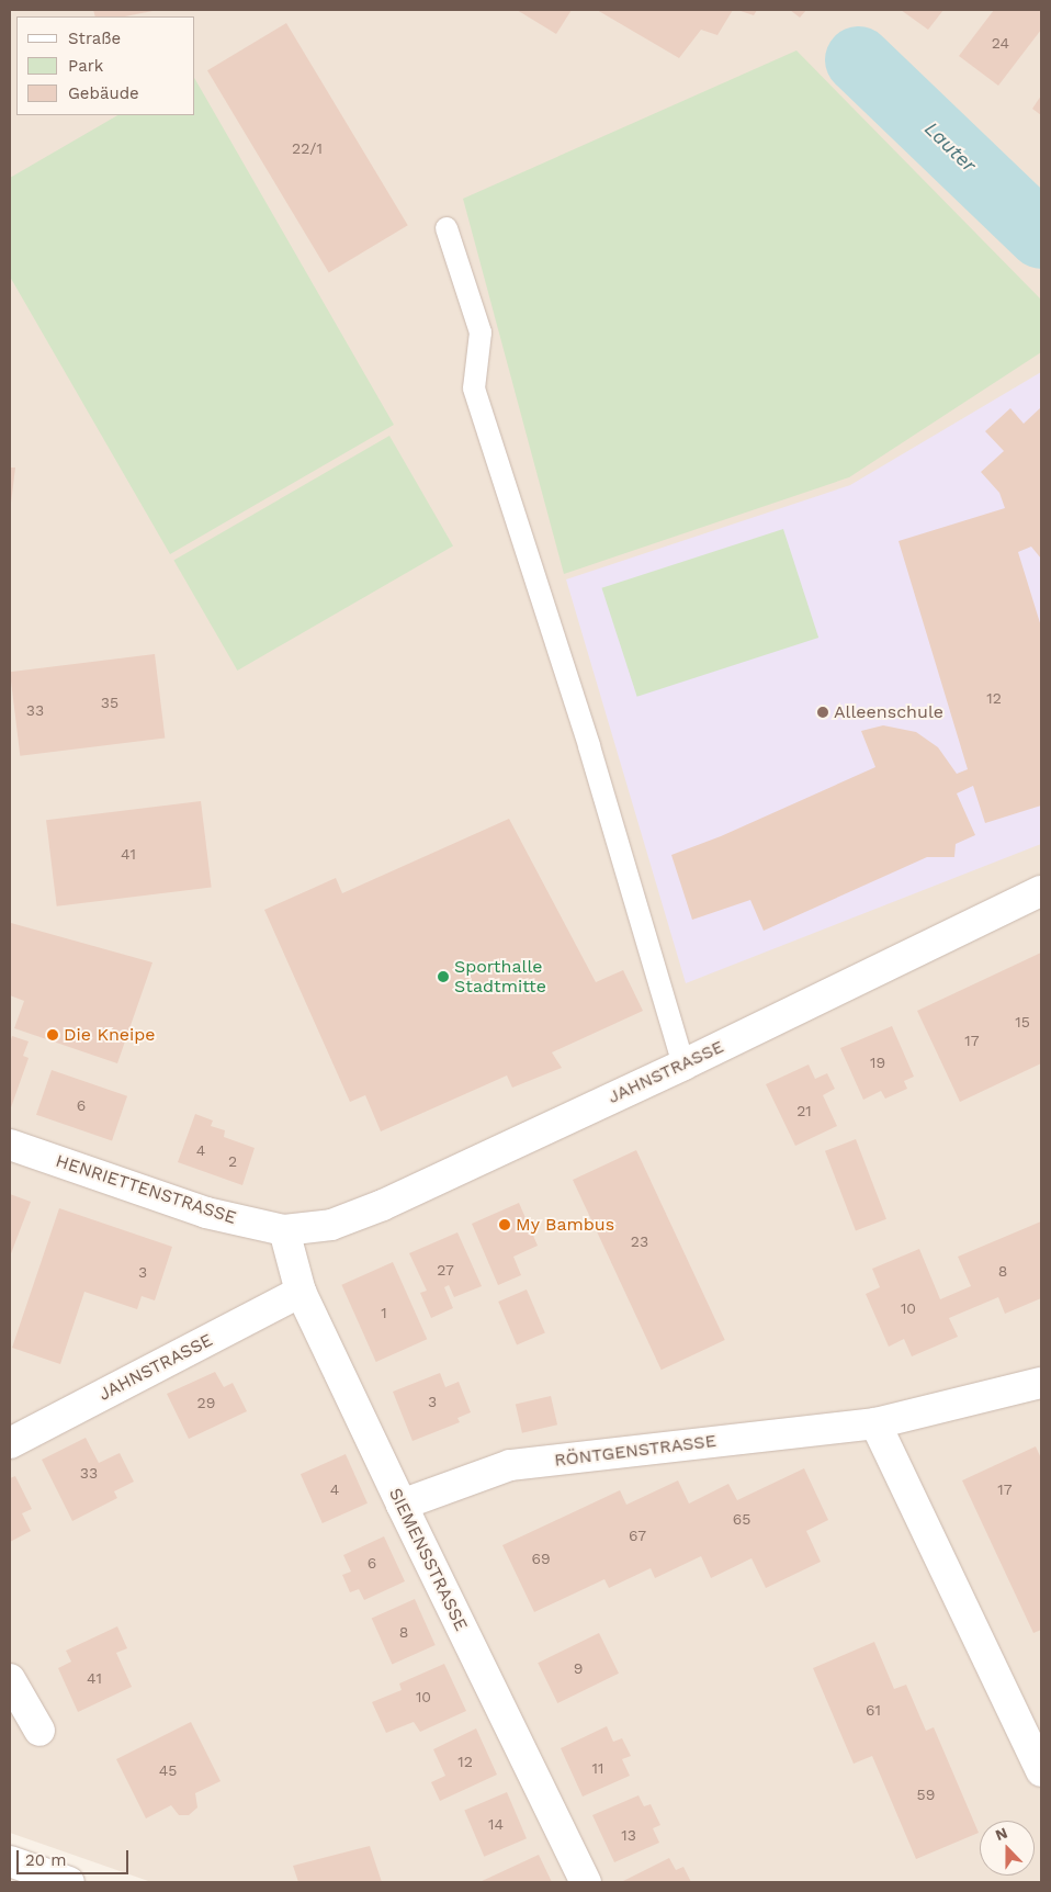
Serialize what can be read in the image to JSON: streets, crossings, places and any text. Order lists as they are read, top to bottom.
{
  "streets": {
    "street": [
      "JAHNSTRASSE",
      "HENRIETTENSTRASSE",
      "RÖNTGENSTRASSE",
      "SIEMENSSTRASSE"
    ]
  },
  "crossings": [
    ["JAHNSTRASSE", "HENRIETTENSTRASSE"],
    ["JAHNSTRASSE", "SIEMENSSTRASSE"],
    ["HENRIETTENSTRASSE", "SIEMENSSTRASSE"],
    ["RÖNTGENSTRASSE", "SIEMENSSTRASSE"]
  ],
  "water": ["Lauter"],
  "places": [
    "Alleenschule",
    "Sporthalle Stadtmitte",
    "Die Kneipe",
    "My Bambus"
  ],
  "house_numbers": [
    "24",
    "22/1",
    "12",
    "35",
    "33",
    "41",
    "15",
    "17",
    "19",
    "6",
    "21",
    "4",
    "2",
    "23",
    "27",
    "8",
    "3",
    "10",
    "1",
    "3",
    "29",
    "33",
    "4",
    "17",
    "65",
    "67",
    "69",
    "6",
    "8",
    "9",
    "41",
    "10",
    "61",
    "12",
    "11",
    "45",
    "59",
    "14",
    "13"
  ],
  "legend": ["Straße", "Park", "Gebäude"],
  "scale_bar": "20 m",
  "north": "top"
}
